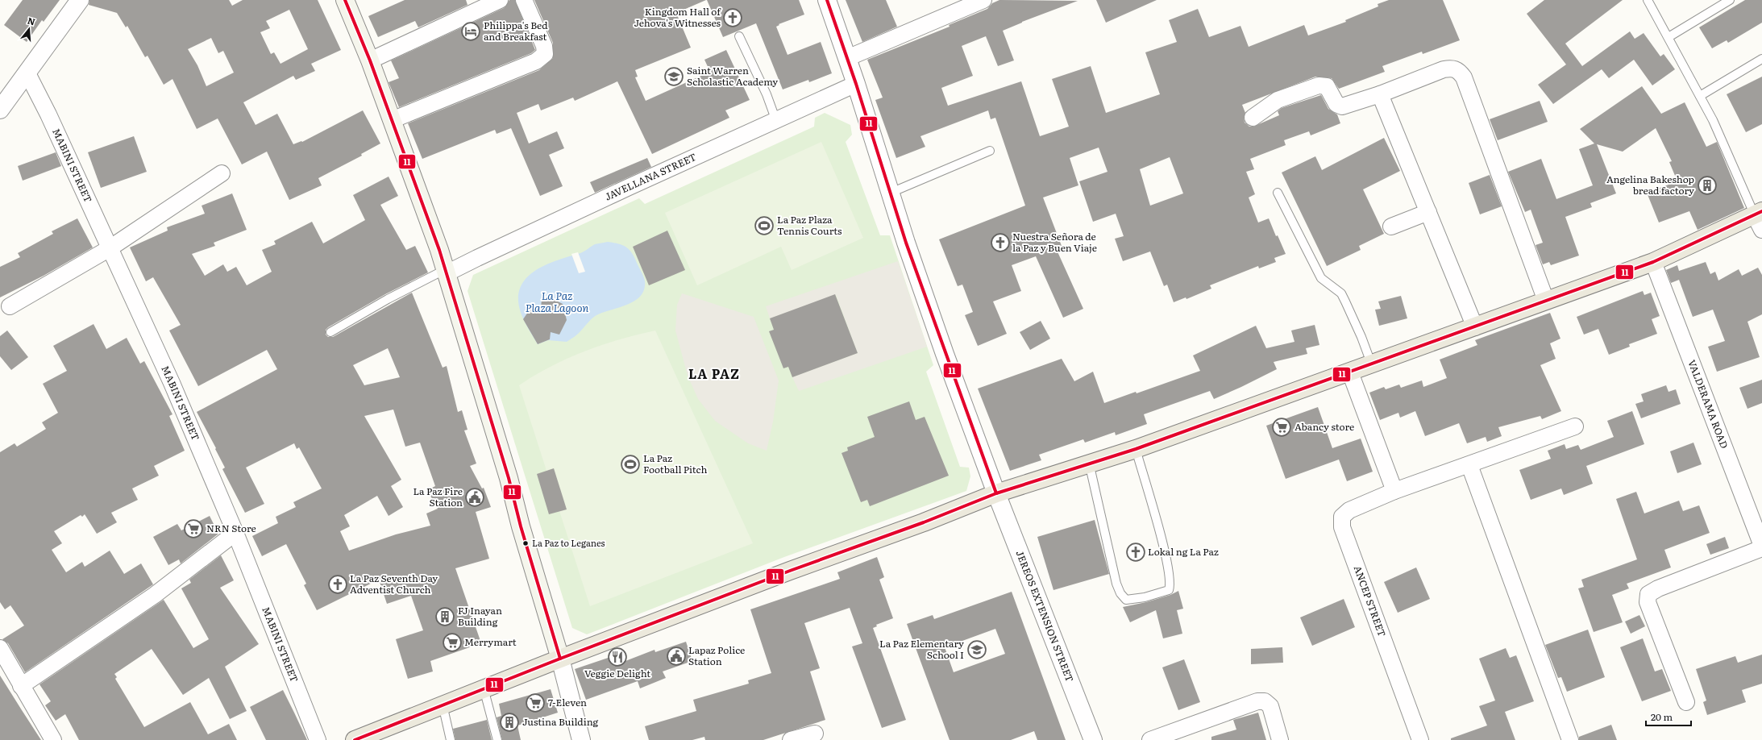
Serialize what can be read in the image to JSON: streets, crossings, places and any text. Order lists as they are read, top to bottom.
{
  "streets": {
    "street": [
      "MABINI STREET",
      "JAVELLANA STREET",
      "VALDERAMA ROAD",
      "ANCEP STREET",
      "JEREOS EXTENSION STREET"
    ]
  },
  "crossings": [
    ["JAVELLANA STREET", "JEREOS EXTENSION STREET"]
  ],
  "districts": ["LA PAZ"],
  "water": ["La Paz Plaza Lagoon"],
  "places": {
    "church": [
      "Kingdom Hall of Jehova's Witnesses",
      "Nuestra Señora de la Paz y Buen Viaje",
      "Lokal ng La Paz",
      "La Paz Seventh Day Adventist Church"
    ],
    "hotel": ["Philippa's Bed and Breakfast"],
    "school or university": ["Saint Warren Scholastic Academy", "La Paz Elementary School I"],
    "building": ["Angelina Bakeshop bread factory", "FJ Inayan Building", "Justina Building"],
    "sports": ["La Paz Plaza Tennis Courts", "La Paz Football Pitch"],
    "supermarket": [
      "Abancy store",
      "NRN Store",
      "Merrymart",
      "7-Eleven"
    ],
    "public building": ["La Paz Fire Station", "Lapaz Police Station"],
    "other": ["La Paz to Leganes"],
    "restaurant": ["Veggie Delight"]
  },
  "lines": ["transit line 11"],
  "scale_bar": "20 m",
  "north": "top"
}
